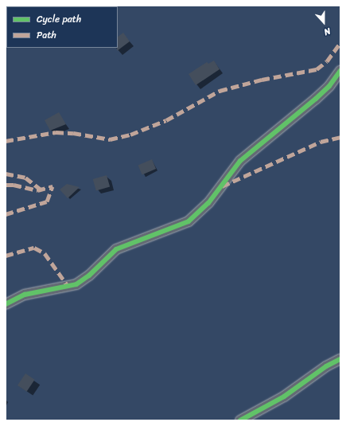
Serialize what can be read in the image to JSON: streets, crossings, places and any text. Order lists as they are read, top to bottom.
{
  "legend": ["Cycle path", "Path"],
  "north": "bottom"
}
